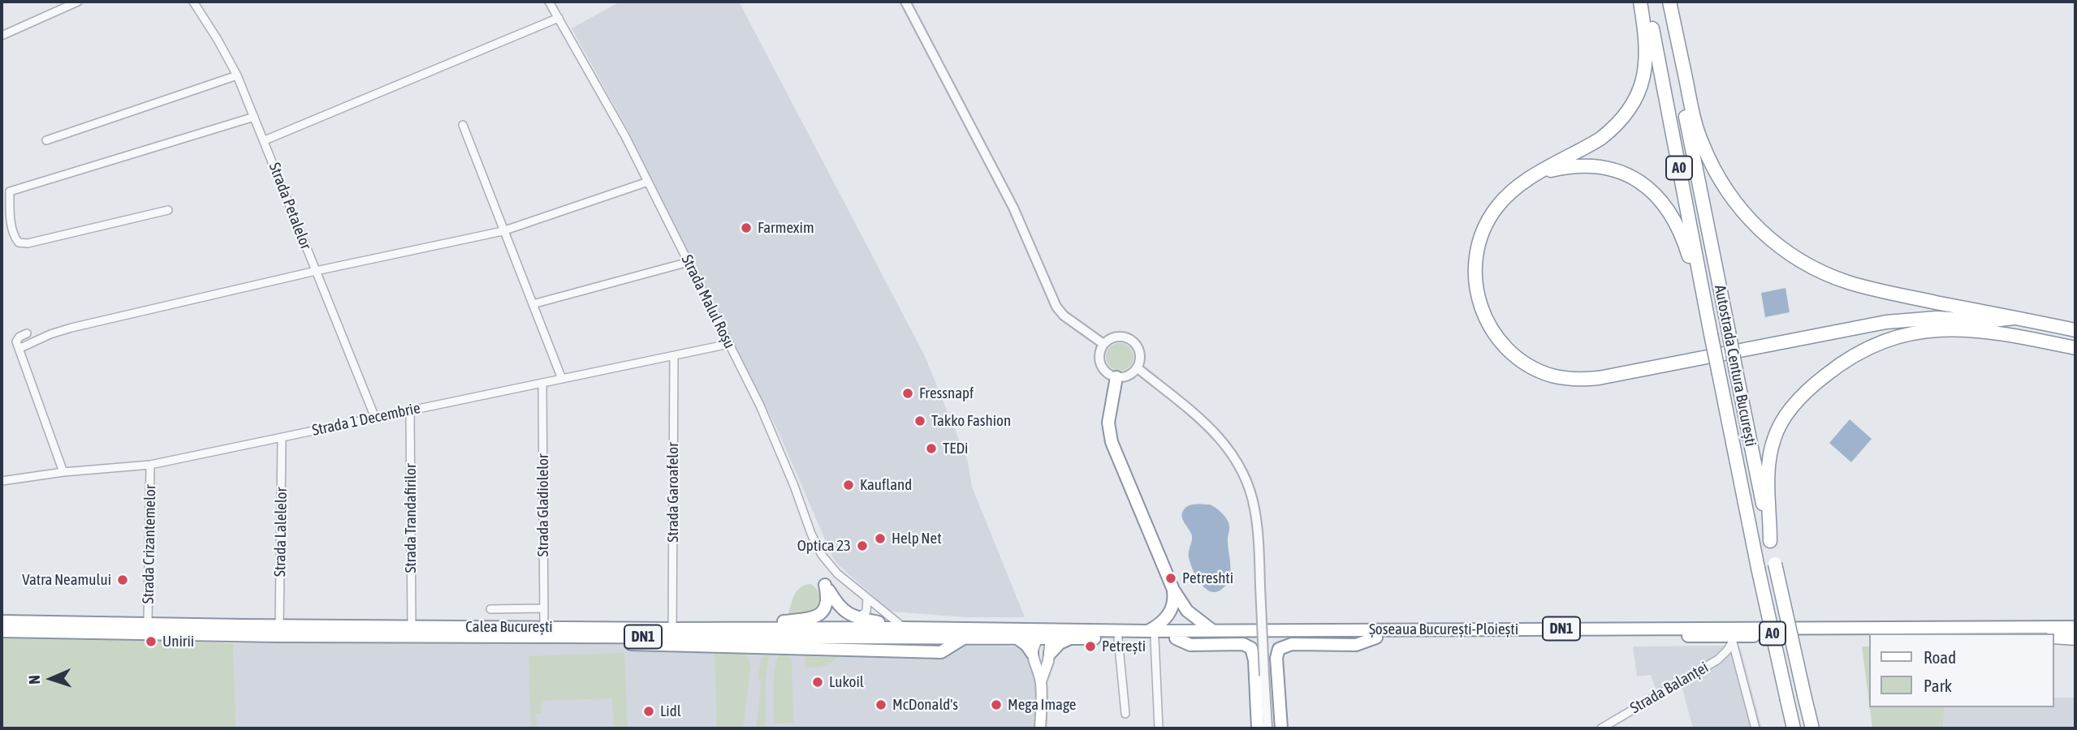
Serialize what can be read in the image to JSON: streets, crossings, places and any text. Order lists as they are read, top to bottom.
{
  "streets": {
    "highway": [
      "A0",
      "Autostrada Centura București",
      "Calea București",
      "DN1",
      "Șoseaua București-Ploiești"
    ],
    "street": [
      "Strada Petalelor",
      "Strada Malul Roșu",
      "Strada 1 Decembrie",
      "Strada Garoafelor",
      "Strada Gladiolelor",
      "Strada Trandafirilor",
      "Strada Lalelelor",
      "Strada Crizantemelor",
      "Strada Balanței"
    ]
  },
  "crossings": [
    ["Strada Petalelor", "Strada 1 Decembrie"],
    ["Strada Malul Roșu", "Strada 1 Decembrie"],
    ["Strada Malul Roșu", "Calea București"],
    ["Strada 1 Decembrie", "Strada Garoafelor"],
    ["Strada 1 Decembrie", "Strada Gladiolelor"],
    ["Strada 1 Decembrie", "Strada Trandafirilor"],
    ["Strada 1 Decembrie", "Strada Lalelelor"],
    ["Strada 1 Decembrie", "Strada Crizantemelor"],
    ["Strada Garoafelor", "Calea București"],
    ["Strada Gladiolelor", "Calea București"],
    ["Strada Gladiolelor", "DN1"],
    ["Strada Trandafirilor", "Calea București"],
    ["Strada Lalelelor", "Calea București"],
    ["Strada Crizantemelor", "Calea București"],
    ["Calea București", "DN1"],
    ["Calea București", "Șoseaua București-Ploiești"],
    ["DN1", "Șoseaua București-Ploiești"],
    ["Șoseaua București-Ploiești", "Strada Balanței"]
  ],
  "places": [
    "Farmexim",
    "Fressnapf",
    "Takko Fashion",
    "TEDi",
    "Kaufland",
    "Help Net",
    "Optica 23",
    "Petreshti",
    "Vatra Neamului",
    "Unirii",
    "Petrești",
    "Lukoil",
    "McDonald's",
    "Mega Image",
    "Lidl"
  ],
  "legend": ["Road", "Park"],
  "north": "left"
}
